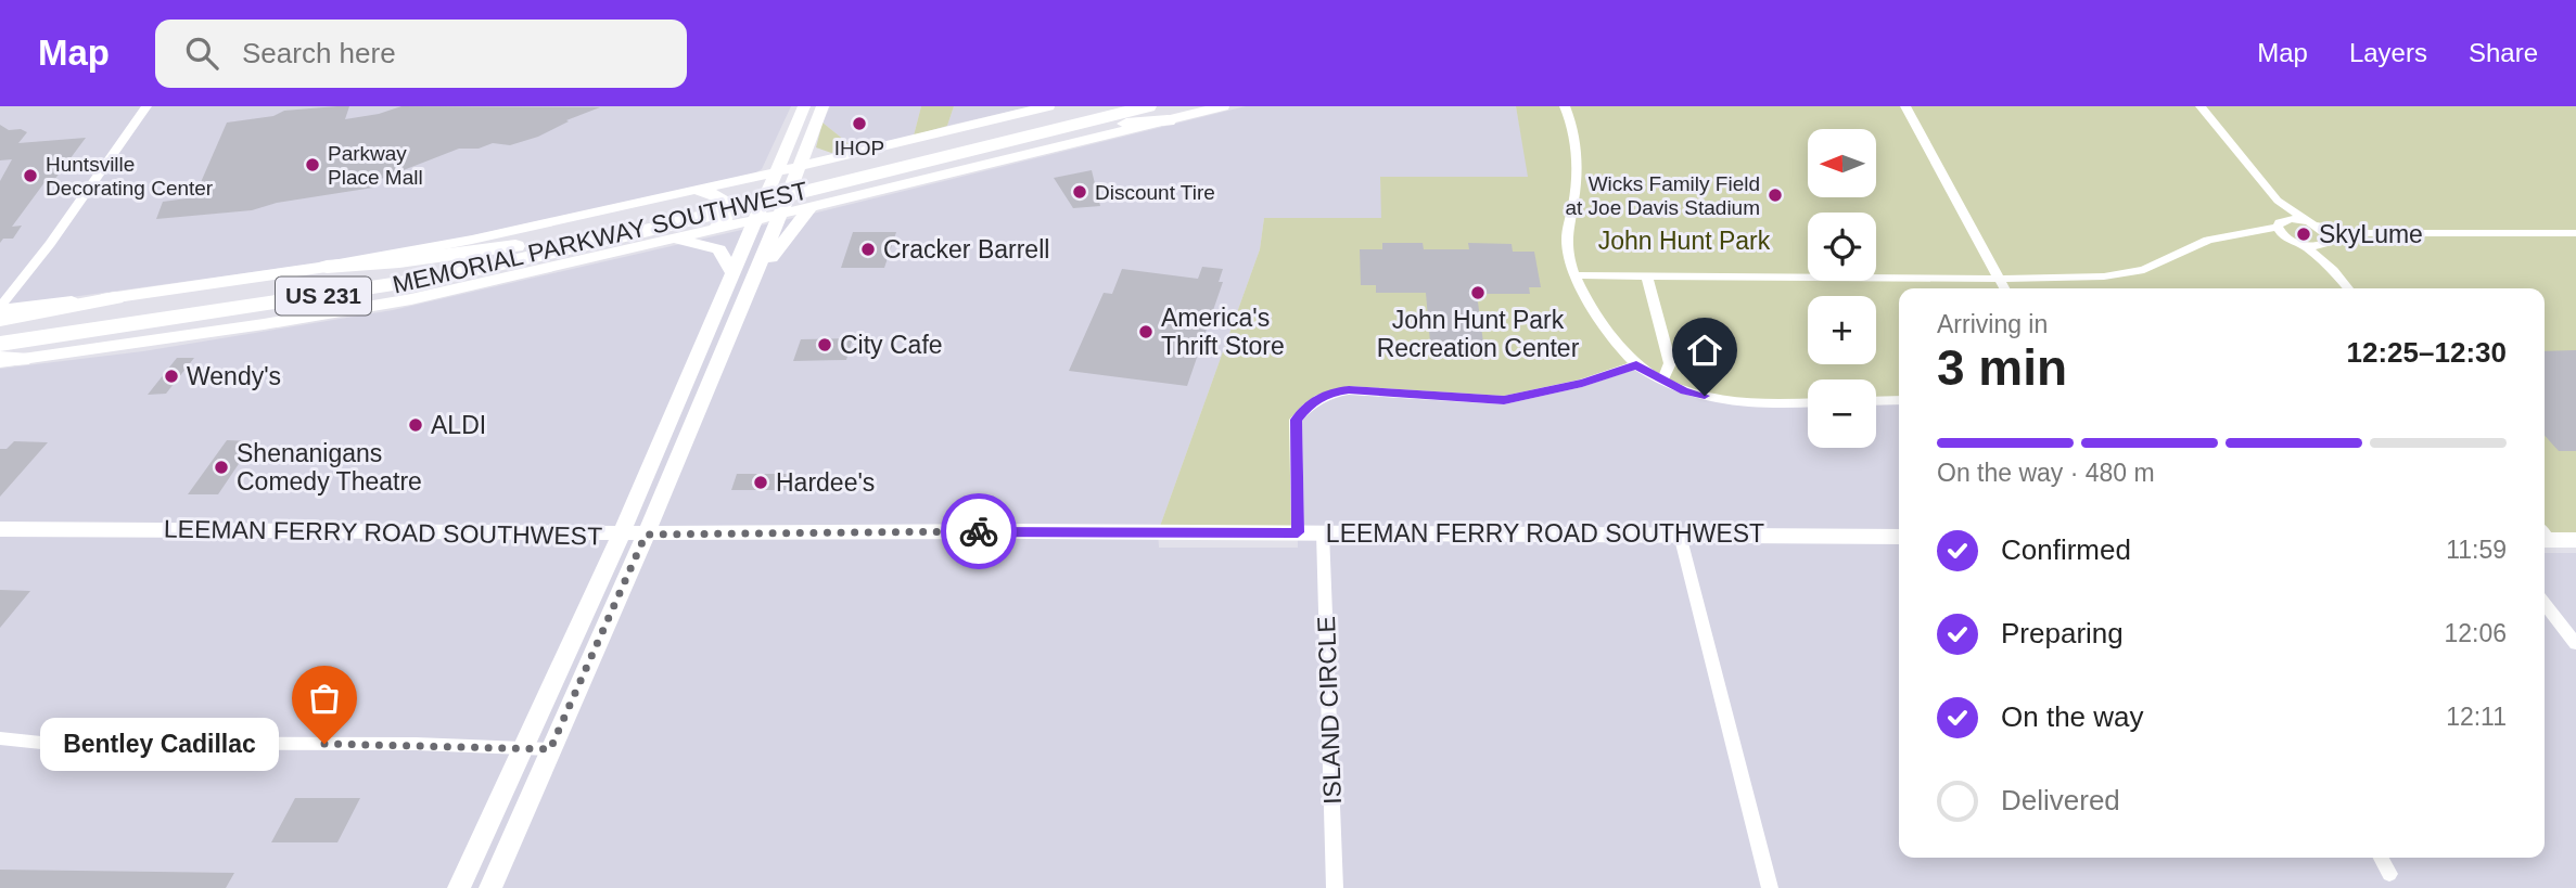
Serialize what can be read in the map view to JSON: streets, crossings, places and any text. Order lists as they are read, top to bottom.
{
  "streets": {
    "highway": ["MEMORIAL PARKWAY SOUTHWEST", "US 231"],
    "street": ["LEEMAN FERRY ROAD SOUTHWEST", "ISLAND CIRCLE"]
  },
  "crossings": [
    ["LEEMAN FERRY ROAD SOUTHWEST", "ISLAND CIRCLE"]
  ],
  "parks": ["John Hunt Park"],
  "places": [
    "IHOP",
    "Parkway Place Mall",
    "Huntsville Decorating Center",
    "Discount Tire",
    "Wicks Family Field at Joe Davis Stadium",
    "SkyLume",
    "Cracker Barrell",
    "John Hunt Park Recreation Center",
    "America's Thrift Store",
    "City Cafe",
    "Wendy's",
    "ALDI",
    "Shenanigans Comedy Theatre",
    "Hardee's",
    "Bentley Cadillac"
  ],
  "north": "left",
  "page": {
    "header": "Map",
    "search": "Search here",
    "nav": ["Map", "Layers", "Share"],
    "map_buttons": ["+", "−"],
    "heading": ["3 min", "Arriving in", "12:25–12:30"],
    "bar": "On the way · 480 m",
    "list": [
      ["Confirmed", "11:59"],
      ["Preparing", "12:06"],
      ["On the way", "12:11"],
      "Delivered"
    ],
    "bubble": "Bentley Cadillac"
  }
}
